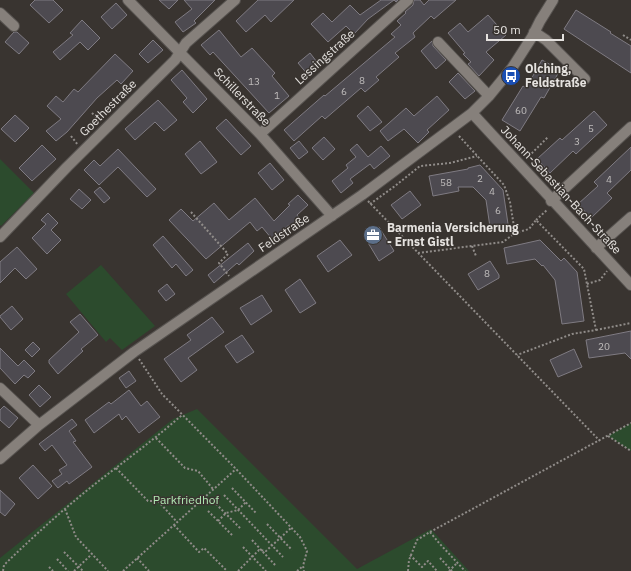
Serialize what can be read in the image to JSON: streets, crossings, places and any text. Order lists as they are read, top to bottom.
{
  "streets": {
    "street": [
      "Lessingstraße",
      "Schillerstraße",
      "Goethestraße",
      "Johann-Sebastian-Bach-Straße",
      "Feldstraße"
    ]
  },
  "crossings": [
    ["Lessingstraße", "Schillerstraße"],
    ["Schillerstraße", "Goethestraße"],
    ["Schillerstraße", "Feldstraße"],
    ["Johann-Sebastian-Bach-Straße", "Feldstraße"]
  ],
  "parks": ["Parkfriedhof"],
  "places": {
    "bus stop": ["Olching, Feldstraße"],
    "office": ["Barmenia Versicherung - Ernst Gistl"]
  },
  "house_numbers": [
    "8",
    "13",
    "6",
    "1",
    "60",
    "5",
    "3",
    "2",
    "4",
    "58",
    "4",
    "6",
    "8",
    "20"
  ],
  "scale_bar": "50 m"
}
